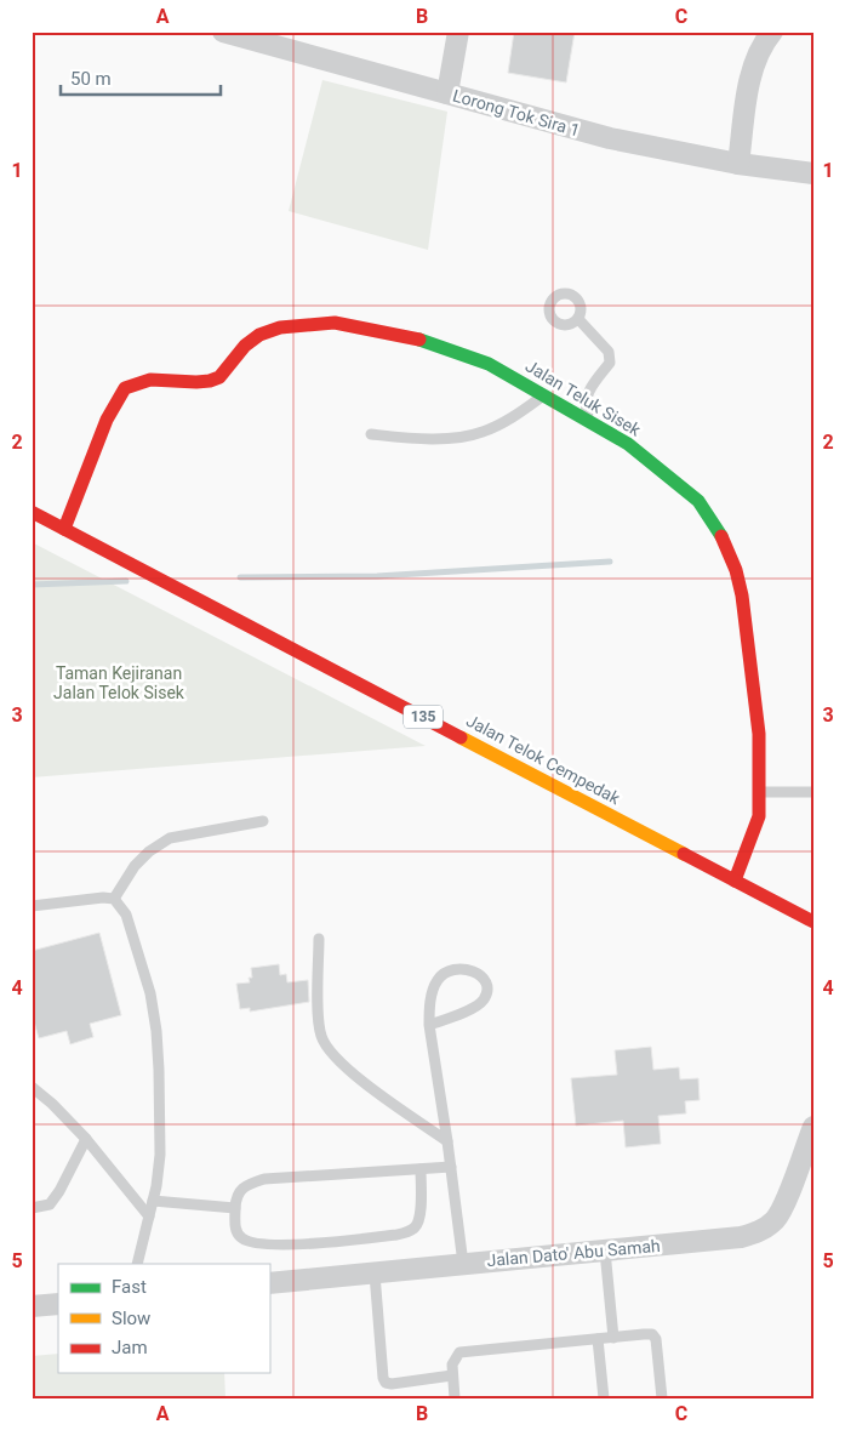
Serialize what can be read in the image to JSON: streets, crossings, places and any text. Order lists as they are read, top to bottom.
{
  "streets": {
    "street": [
      "Lorong Tok Sira 1",
      "Jalan Teluk Sisek",
      "135",
      "Jalan Telok Cempedak",
      "Jalan Dato' Abu Samah"
    ]
  },
  "crossings": [
    ["Jalan Teluk Sisek", "Jalan Telok Cempedak"]
  ],
  "parks": ["Taman Kejiranan Jalan Telok Sisek"],
  "legend": ["Fast", "Slow", "Jam"],
  "scale_bar": "50 m",
  "grid": {
    "columns": ["A", "B", "C"],
    "rows": [
      "1",
      "2",
      "3",
      "4",
      "5"
    ]
  }
}
